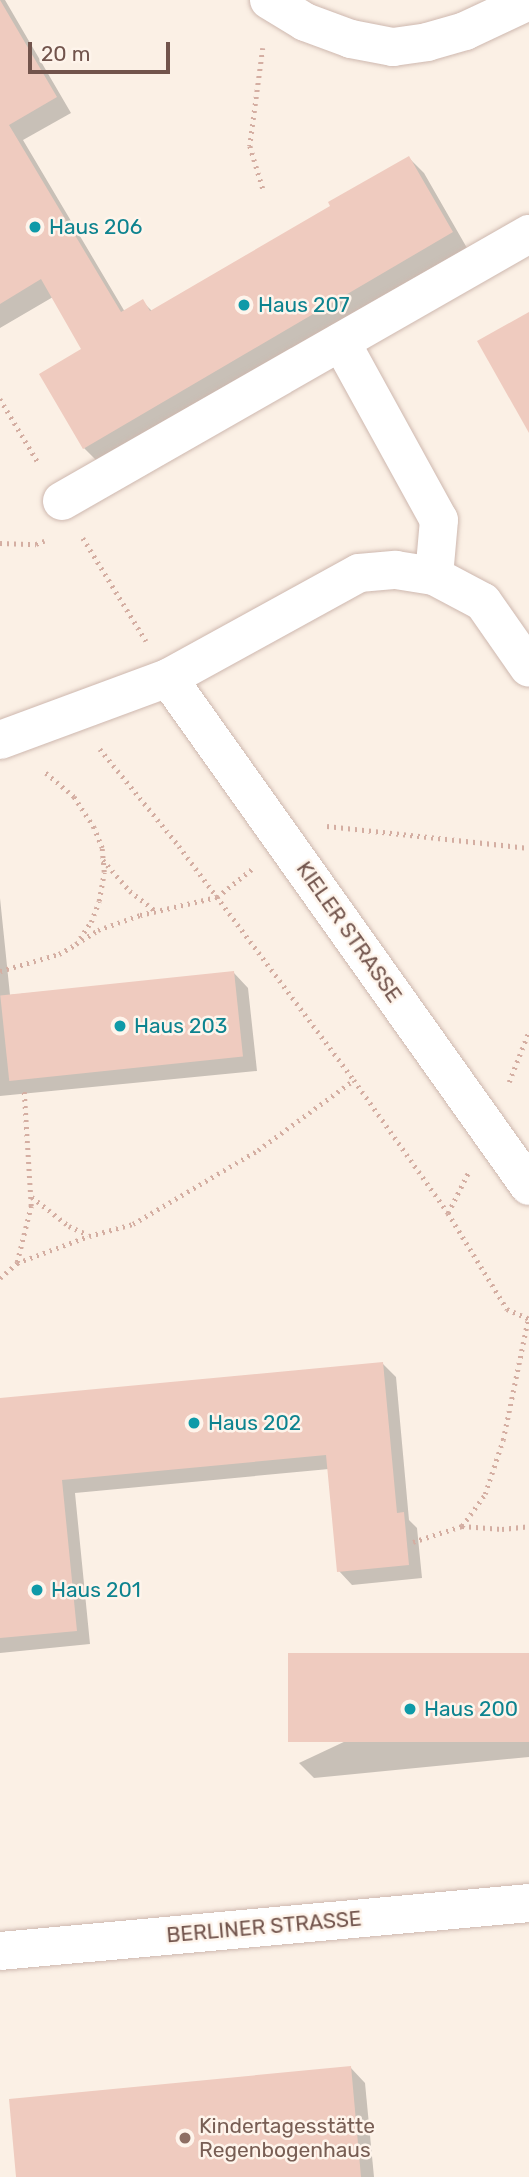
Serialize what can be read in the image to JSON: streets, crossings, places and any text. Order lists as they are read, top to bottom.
{
  "streets": {
    "lane": ["KIELER STRASSE", "BERLINER STRASSE"]
  },
  "places": [
    "Haus 206",
    "Haus 207",
    "Haus 203",
    "Haus 202",
    "Haus 201",
    "Haus 200",
    "Kindertagesstätte Regenbogenhaus"
  ],
  "scale_bar": "20 m"
}
